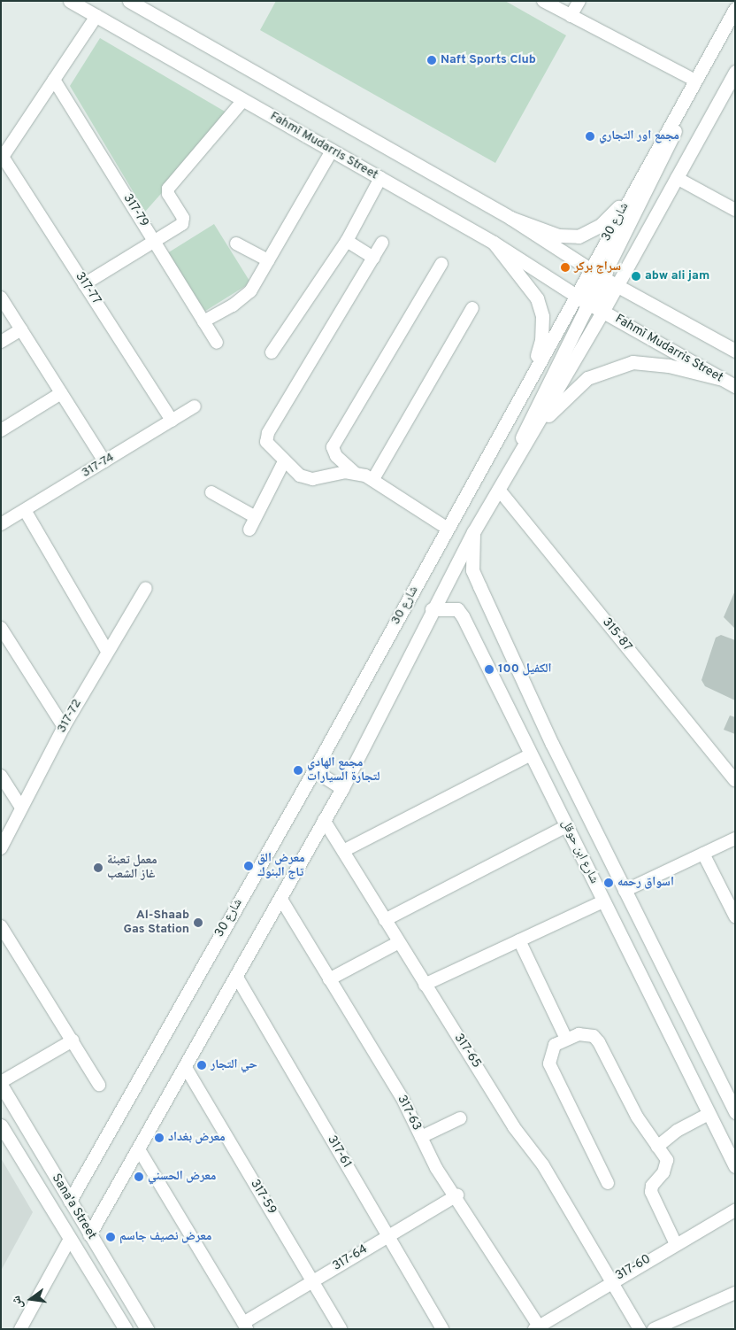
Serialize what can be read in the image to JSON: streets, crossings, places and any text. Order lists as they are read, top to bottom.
{
  "streets": {
    "main road": [
      "Fahmī Mudarris Street",
      "شارع 30",
      "شارع ابن حوقل",
      "Sana'a Street"
    ],
    "street": [
      "317-79",
      "317-77",
      "317-74",
      "315-87",
      "317-72",
      "317-65",
      "317-63",
      "317-61",
      "317-59",
      "317-64",
      "317-60"
    ]
  },
  "crossings": [
    ["Fahmī Mudarris Street", "شارع 30"],
    ["شارع 30", "315-87"],
    ["شارع 30", "شارع ابن حوقل"],
    ["شارع 30", "317-65"],
    ["شارع 30", "317-63"],
    ["شارع 30", "317-61"],
    ["شارع 30", "317-59"],
    ["شارع 30", "Sana'a Street"],
    ["317-77", "317-74"],
    ["317-65", "317-60"],
    ["317-63", "317-64"],
    ["317-63", "317-60"],
    ["317-61", "317-64"],
    ["317-59", "317-64"]
  ],
  "places": [
    "Naft Sports Club",
    "مجمع اور التجاري",
    "سراج بركر",
    "abw ali jam",
    "الكفيل 100",
    "مجمع الهادي لتجارة السيارات",
    "معرض الق تاج البنوك",
    "معمل تعبئة غاز الشعب",
    "اسواق رحمه",
    "Al-Shaab Gas Station",
    "حي التجار",
    "معرض بغداد",
    "معرض الحسني",
    "معرض نصيف جاسم"
  ],
  "north": "left"
}
